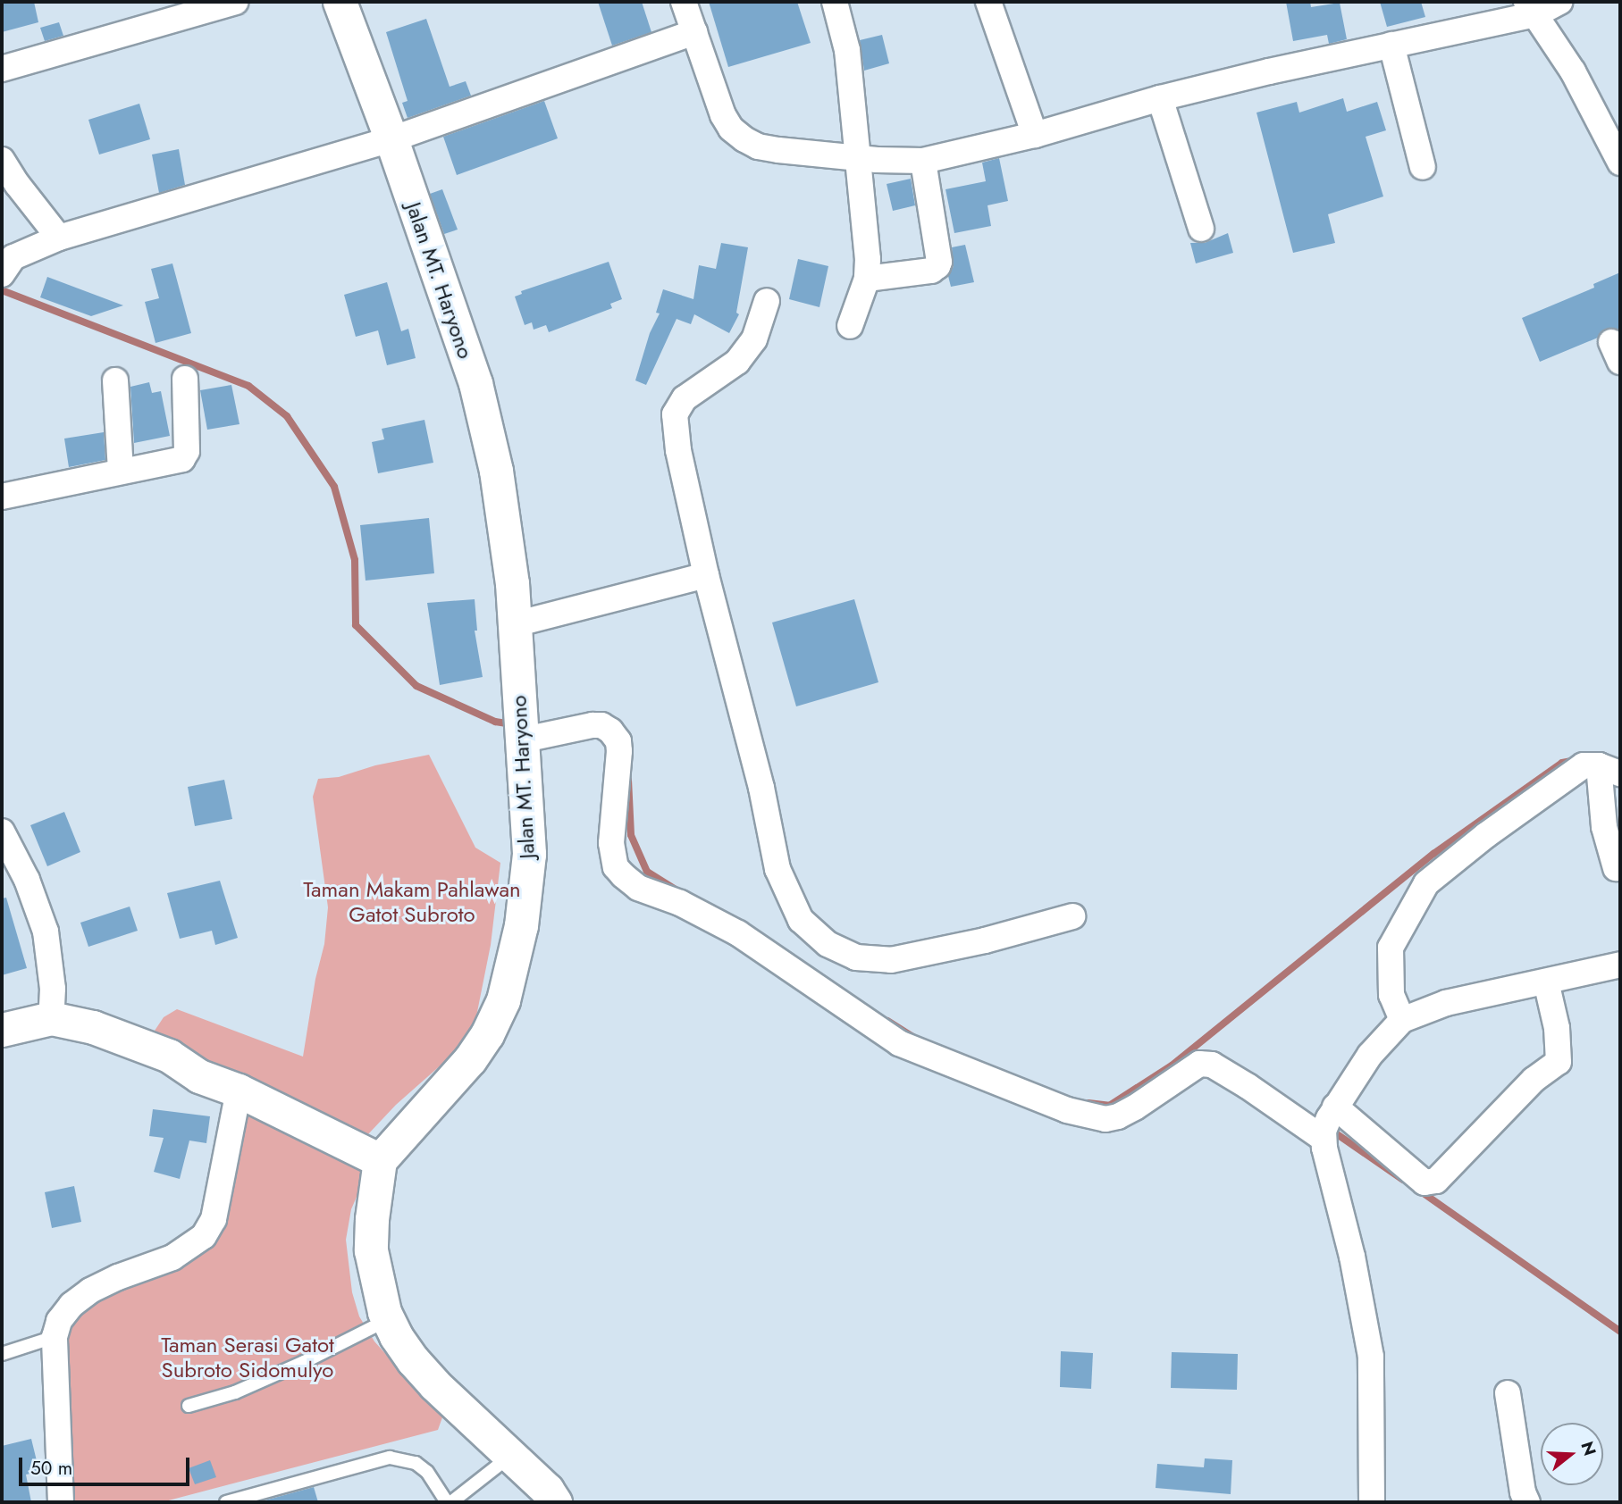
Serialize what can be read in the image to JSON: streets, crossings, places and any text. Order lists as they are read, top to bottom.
{
  "streets": {
    "street": ["Jalan MT. Haryono"]
  },
  "parks": ["Taman Makam Pahlawan Gatot Subroto", "Taman Serasi Gatot Subroto Sidomulyo"],
  "scale_bar": "50 m",
  "north": "right"
}
